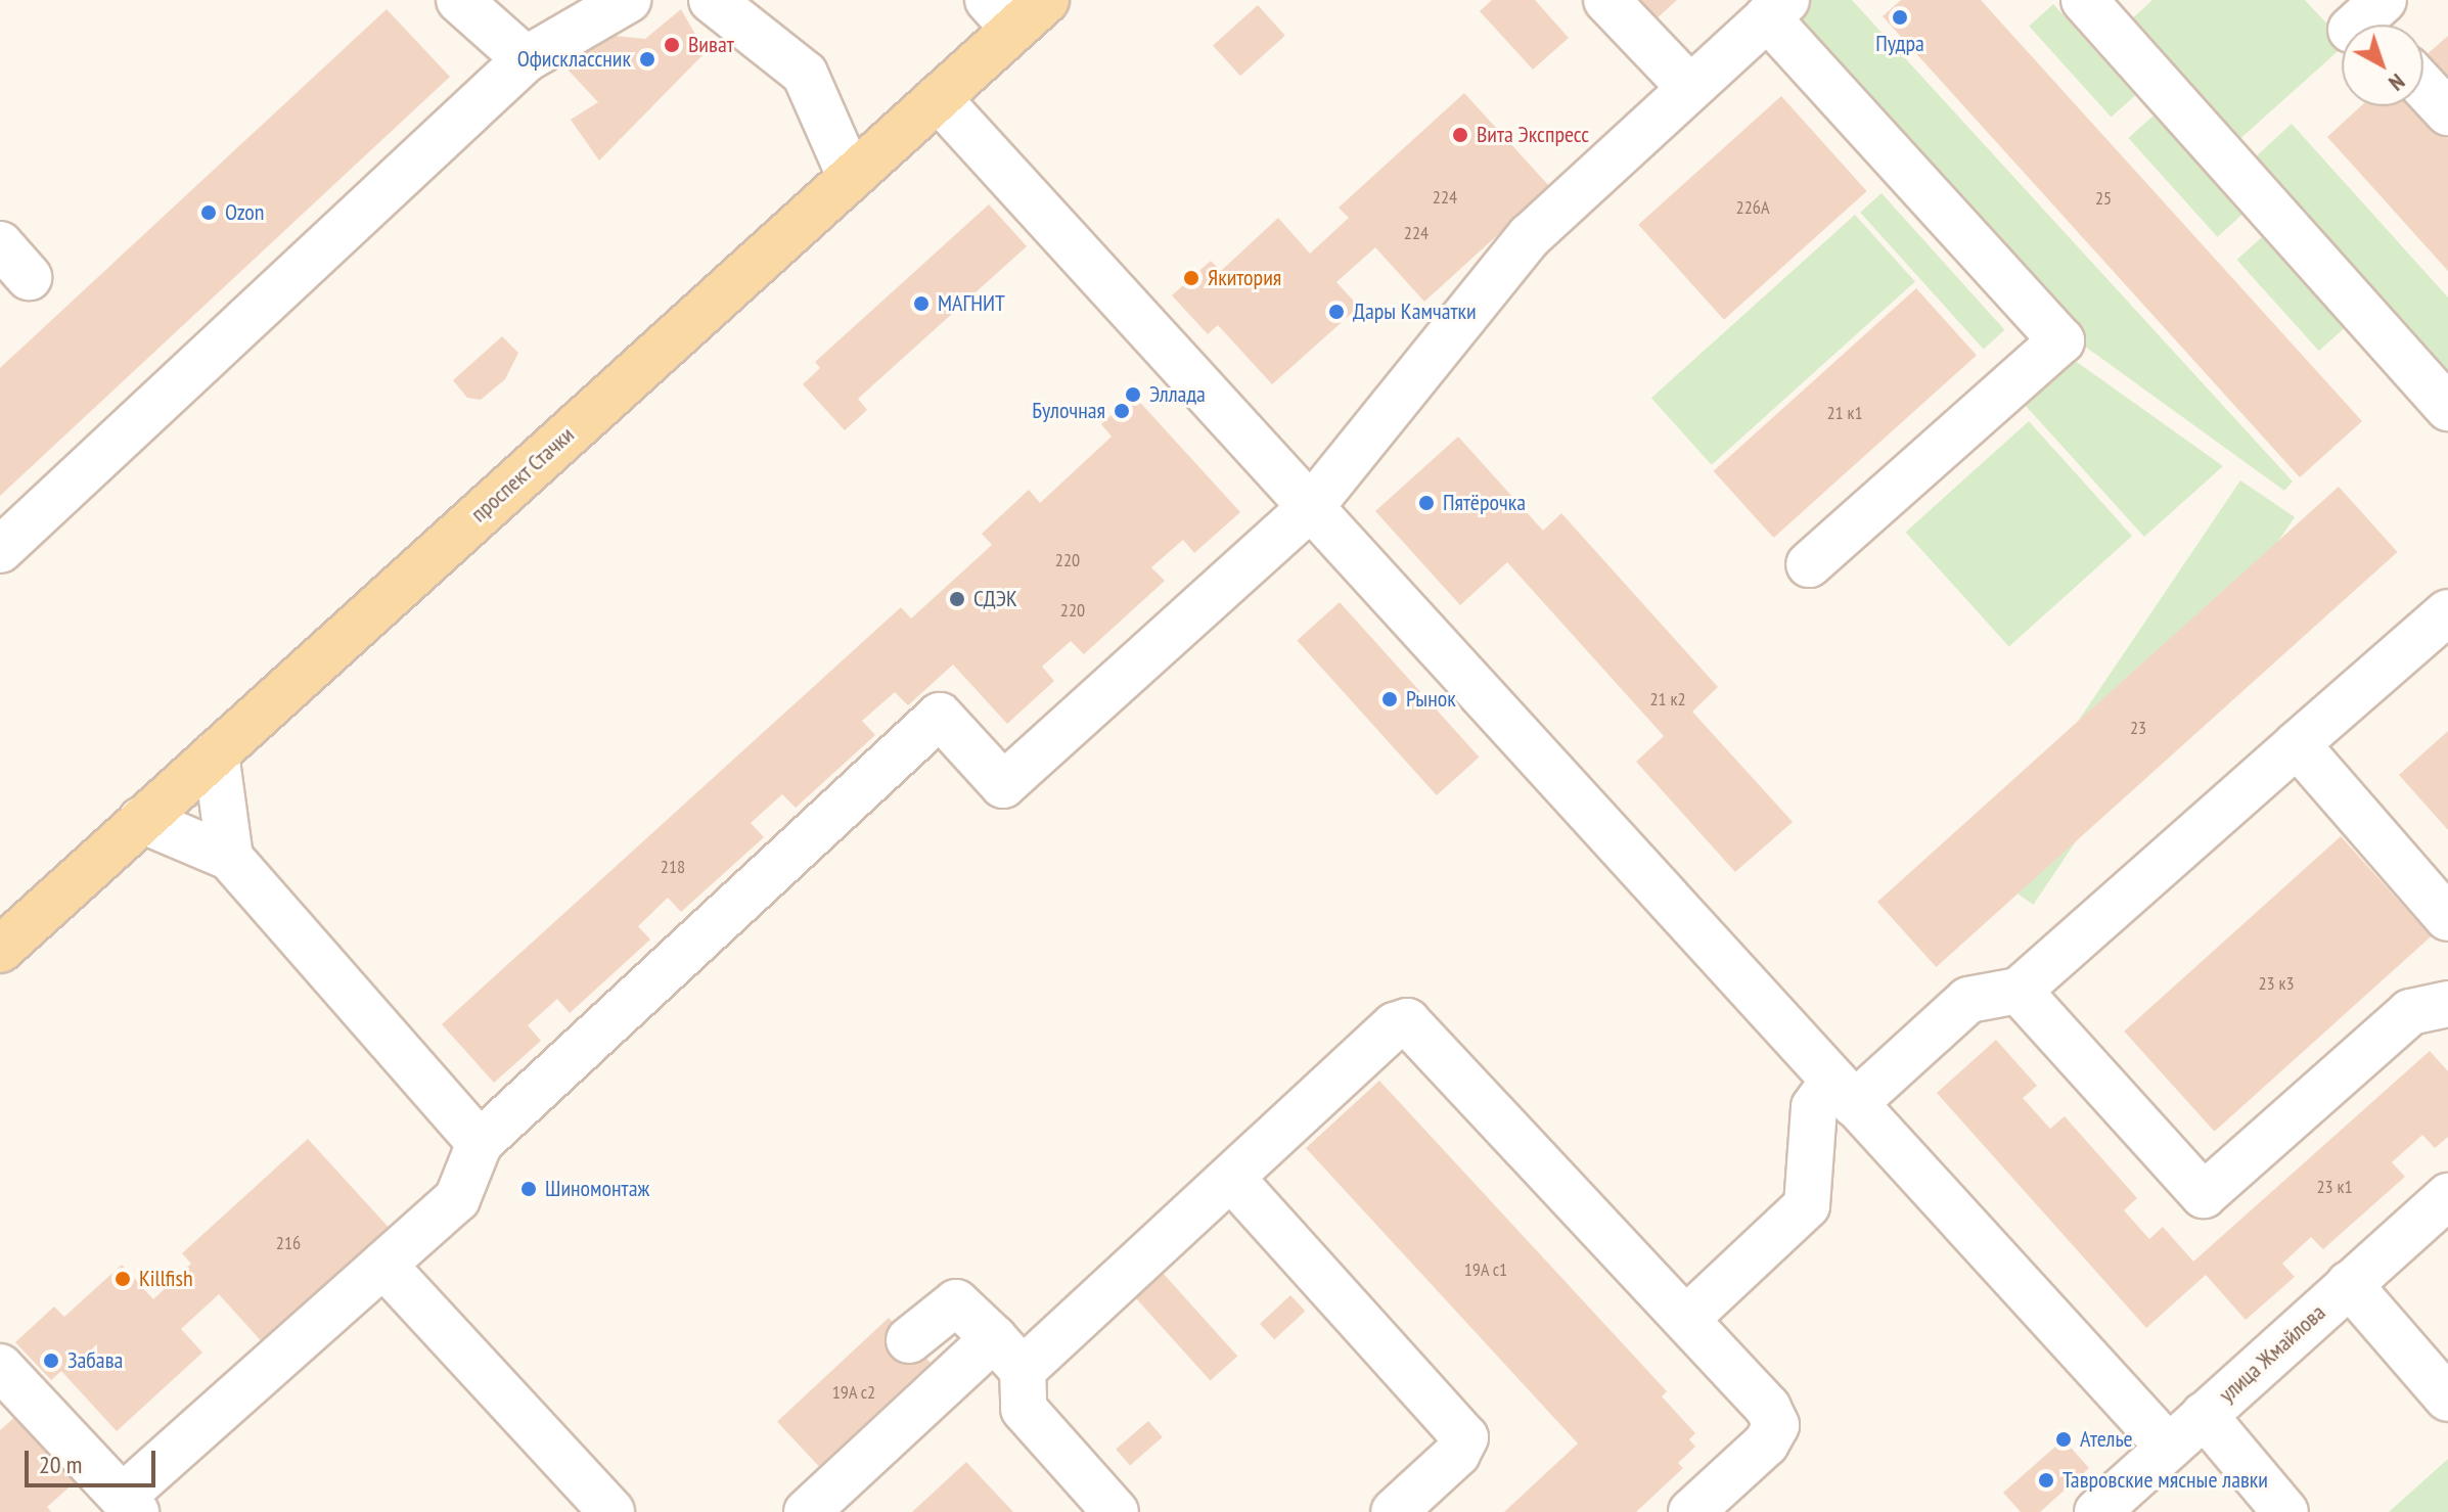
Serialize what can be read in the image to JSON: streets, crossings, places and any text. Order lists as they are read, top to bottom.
{
  "streets": {
    "main road": ["проспект Стачки"],
    "street": ["улица Жмайлова"]
  },
  "places": [
    "Пудра",
    "Виват",
    "Офисклассник",
    "Вита Экспресс",
    "Ozon",
    "Якитория",
    "МАГНИТ",
    "Дары Камчатки",
    "Эллада",
    "Булочная",
    "Пятёрочка",
    "СДЭК",
    "Рынок",
    "Шиномонтаж",
    "Killfish",
    "Забава",
    "Ателье",
    "Тавровские мясные лавки"
  ],
  "house_numbers": [
    "224",
    "25",
    "226А",
    "224",
    "21 к1",
    "220",
    "220",
    "21 к2",
    "23",
    "218",
    "23 к3",
    "23 к1",
    "216",
    "19А с1",
    "19А с2"
  ],
  "scale_bar": "20 m",
  "north": "bottom right"
}
